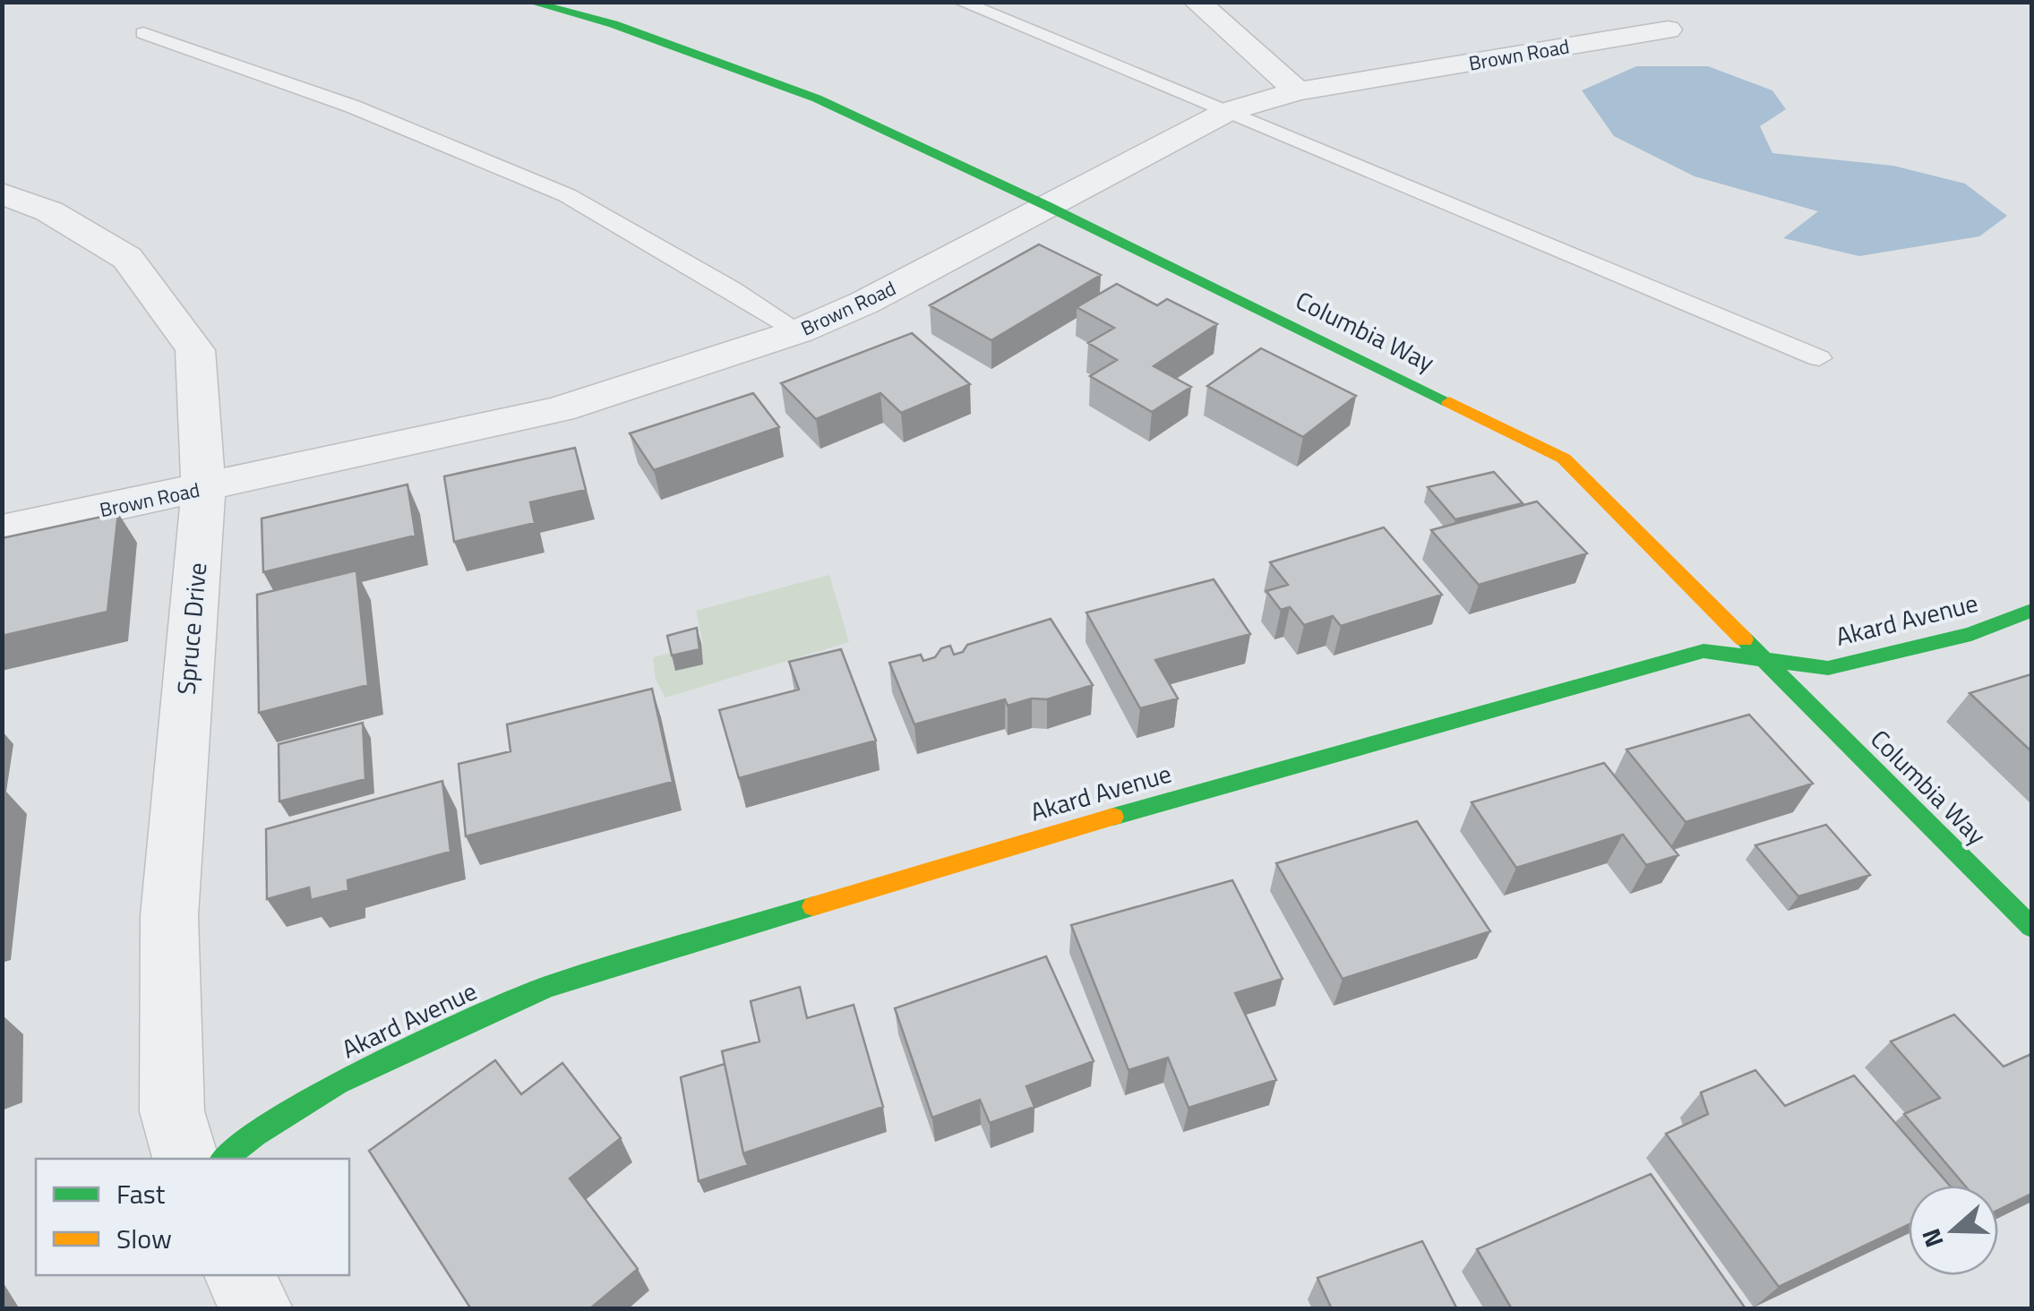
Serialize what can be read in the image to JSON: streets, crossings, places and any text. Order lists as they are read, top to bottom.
{
  "streets": {
    "street": [
      "Brown Road",
      "Columbia Way",
      "Akard Avenue",
      "Spruce Drive"
    ]
  },
  "crossings": [
    ["Brown Road", "Columbia Way"],
    ["Brown Road", "Spruce Drive"],
    ["Columbia Way", "Akard Avenue"]
  ],
  "legend": ["Fast", "Slow"],
  "north": "left"
}
